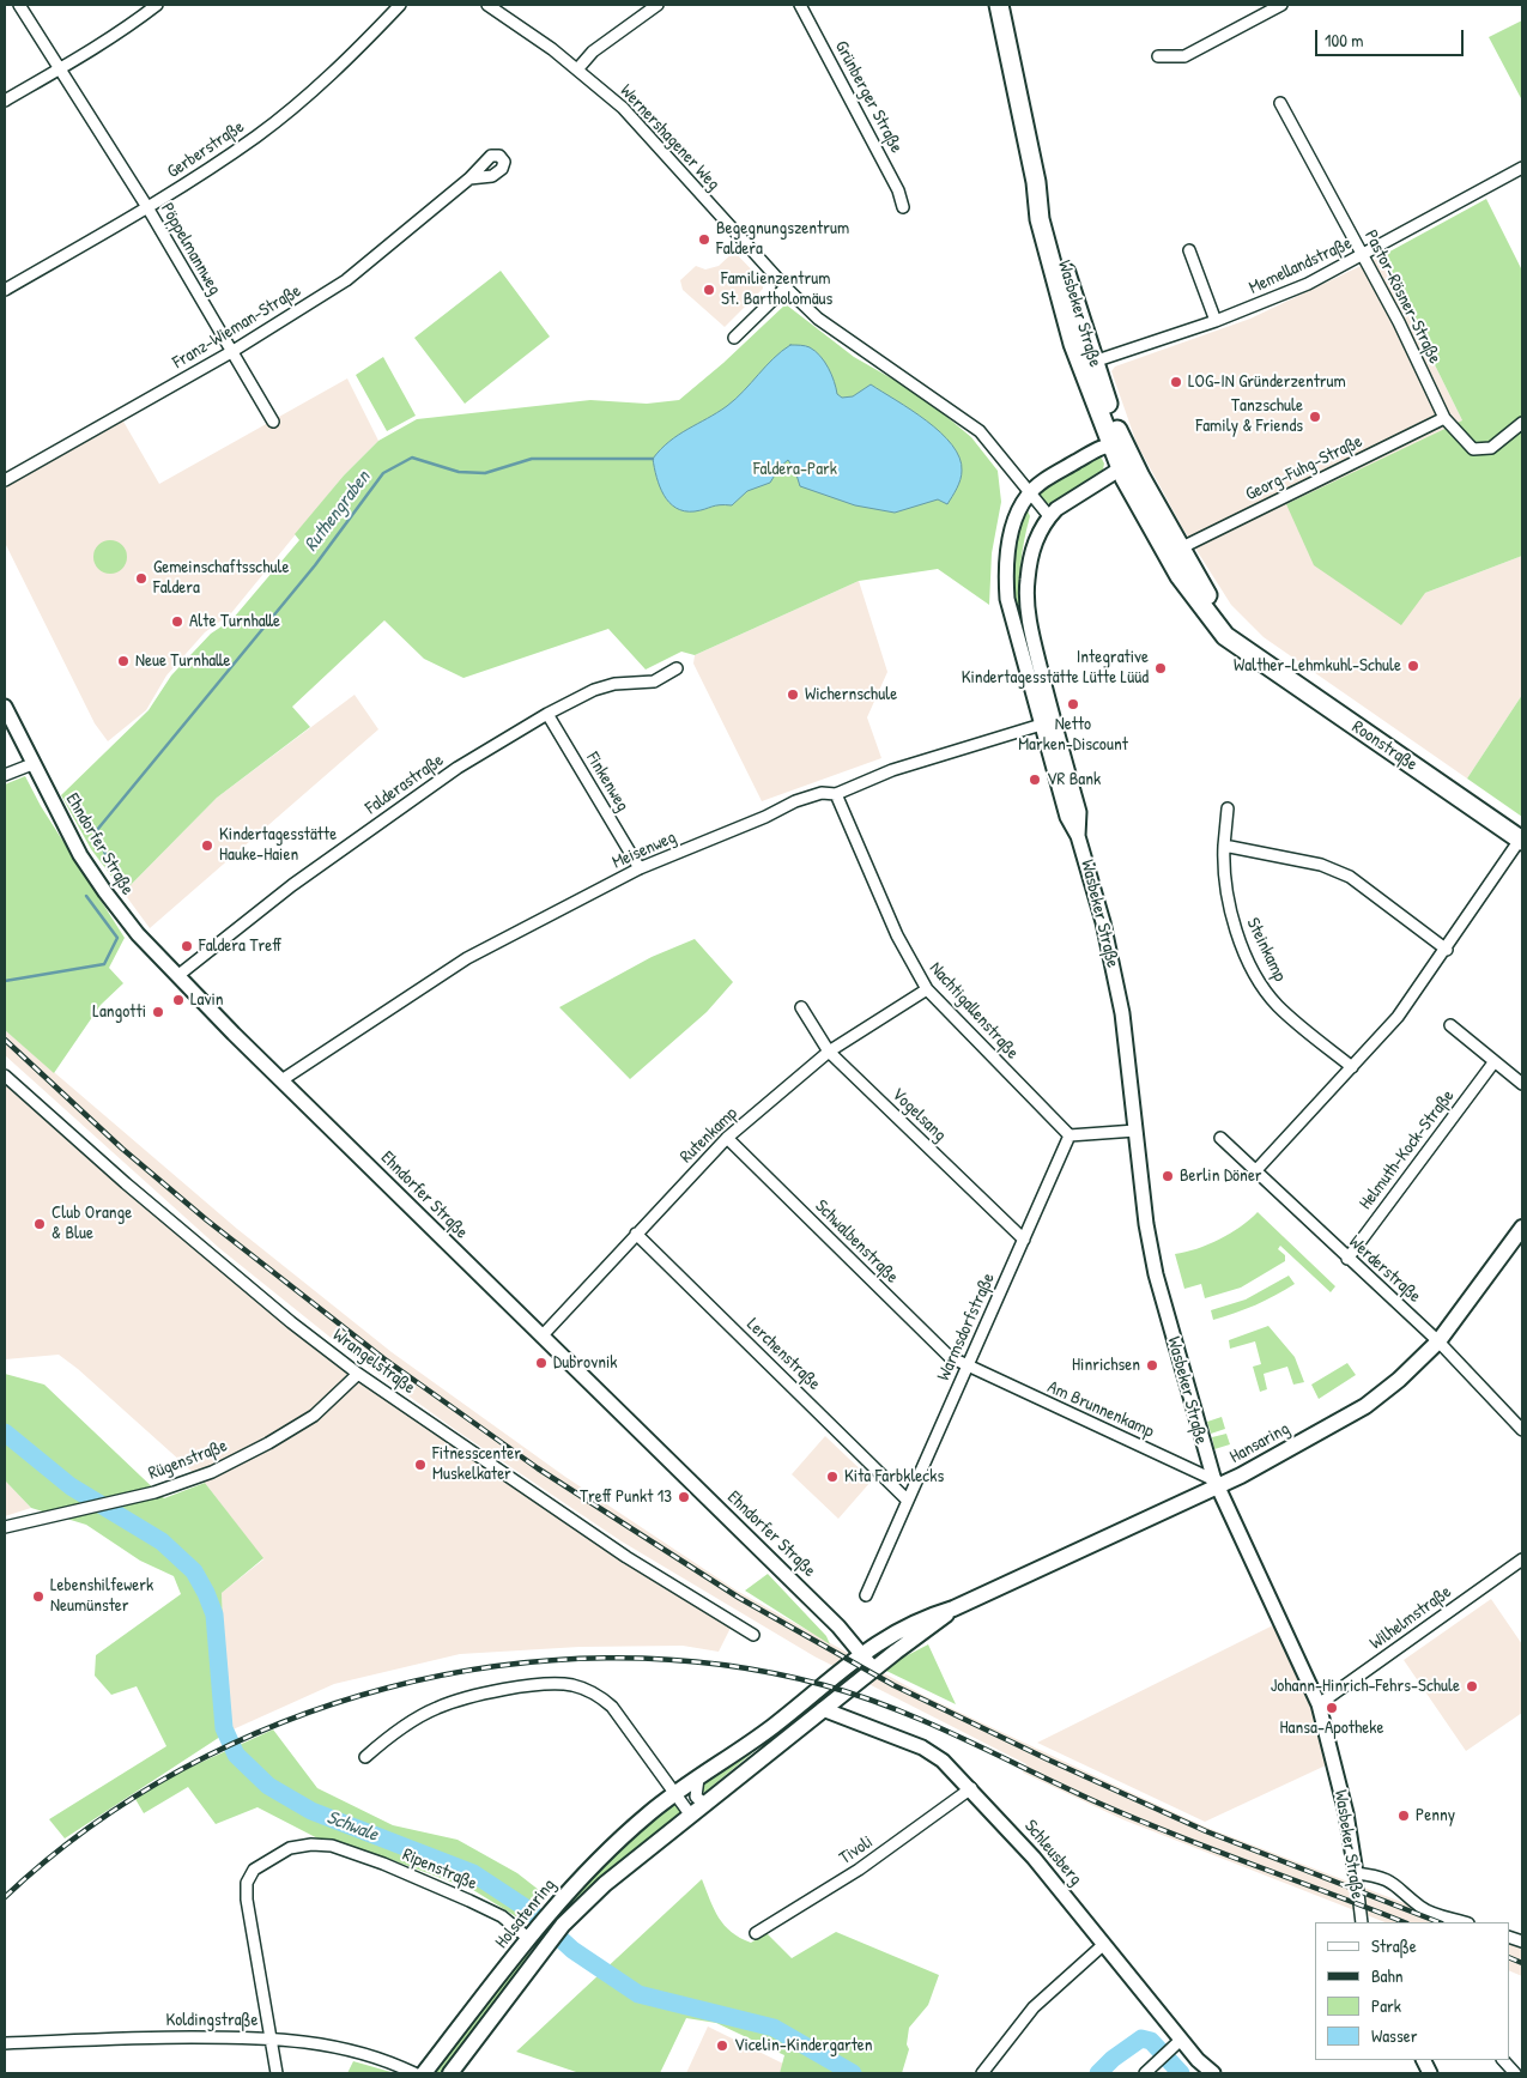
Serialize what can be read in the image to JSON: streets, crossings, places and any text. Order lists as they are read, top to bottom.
{
  "streets": {
    "main road": [
      "Wasbeker Straße",
      "Roonstraße",
      "Hansaring",
      "Holsatenring"
    ],
    "street": [
      "Grünberger Straße",
      "Wernershagener Weg",
      "Gerberstraße",
      "Pöppelmannweg",
      "Memellandstraße",
      "Pastor-Rösner-Straße",
      "Franz-Wieman-Straße",
      "Georg-Fuhg-Straße",
      "Finkenweg",
      "Falderastraße",
      "Ehndorfer Straße",
      "Meisenweg",
      "Steinkamp",
      "Nachtigallenstraße",
      "Vogelsang",
      "Rutenkamp",
      "Helmuth-Kock-Straße",
      "Schwalbenstraße",
      "Werderstraße",
      "Warmsdorfstraße",
      "Lerchenstraße",
      "Wrangelstraße",
      "Am Brunnenkamp",
      "Rügenstraße",
      "Wilhelmstraße",
      "Tivoli",
      "Schleusberg",
      "Ripenstraße",
      "Koldingstraße"
    ]
  },
  "crossings": [
    ["Wernershagener Weg", "Wasbeker Straße"],
    ["Gerberstraße", "Pöppelmannweg"],
    ["Pöppelmannweg", "Franz-Wieman-Straße"],
    ["Memellandstraße", "Pastor-Rösner-Straße"],
    ["Memellandstraße", "Wasbeker Straße"],
    ["Pastor-Rösner-Straße", "Georg-Fuhg-Straße"],
    ["Wasbeker Straße", "Roonstraße"],
    ["Wasbeker Straße", "Meisenweg"],
    ["Wasbeker Straße", "Am Brunnenkamp"],
    ["Wasbeker Straße", "Hansaring"],
    ["Wasbeker Straße", "Wilhelmstraße"],
    ["Georg-Fuhg-Straße", "Roonstraße"],
    ["Finkenweg", "Falderastraße"],
    ["Finkenweg", "Meisenweg"],
    ["Falderastraße", "Ehndorfer Straße"],
    ["Ehndorfer Straße", "Meisenweg"],
    ["Ehndorfer Straße", "Rutenkamp"],
    ["Ehndorfer Straße", "Hansaring"],
    ["Ehndorfer Straße", "Holsatenring"],
    ["Meisenweg", "Nachtigallenstraße"],
    ["Nachtigallenstraße", "Rutenkamp"],
    ["Nachtigallenstraße", "Warmsdorfstraße"],
    ["Vogelsang", "Rutenkamp"],
    ["Vogelsang", "Warmsdorfstraße"],
    ["Rutenkamp", "Schwalbenstraße"],
    ["Rutenkamp", "Lerchenstraße"],
    ["Helmuth-Kock-Straße", "Werderstraße"],
    ["Schwalbenstraße", "Warmsdorfstraße"],
    ["Schwalbenstraße", "Am Brunnenkamp"],
    ["Werderstraße", "Hansaring"],
    ["Warmsdorfstraße", "Lerchenstraße"],
    ["Warmsdorfstraße", "Am Brunnenkamp"],
    ["Wrangelstraße", "Rügenstraße"],
    ["Am Brunnenkamp", "Hansaring"],
    ["Hansaring", "Holsatenring"],
    ["Tivoli", "Schleusberg"],
    ["Schleusberg", "Holsatenring"],
    ["Ripenstraße", "Holsatenring"],
    ["Ripenstraße", "Koldingstraße"]
  ],
  "water": ["Ruthengraben", "Schwale"],
  "parks": ["Faldera-Park"],
  "places": [
    "Begegnungszentrum Faldera",
    "Familienzentrum St. Bartholomäus",
    "LOG-IN Gründerzentrum",
    "Tanzschule Family & Friends",
    "Gemeinschaftsschule Faldera",
    "Alte Turnhalle",
    "Neue Turnhalle",
    "Walther-Lehmkuhl-Schule",
    "Integrative Kindertagesstätte Lütte Lüüd",
    "Wichernschule",
    "Netto Marken-Discount",
    "VR Bank",
    "Kindertagesstätte Hauke-Haien",
    "Faldera Treff",
    "Lavin",
    "Langotti",
    "Berlin Döner",
    "Club Orange & Blue",
    "Dubrovnik",
    "Hinrichsen",
    "Fitnesscenter Muskelkater",
    "Kita Farbklecks",
    "Treff Punkt 13",
    "Lebenshilfewerk Neumünster",
    "Johann-Hinrich-Fehrs-Schule",
    "Hansa-Apotheke",
    "Penny",
    "Vicelin-Kindergarten"
  ],
  "legend": [
    "Straße",
    "Bahn",
    "Park",
    "Wasser"
  ],
  "scale_bar": "100 m"
}
